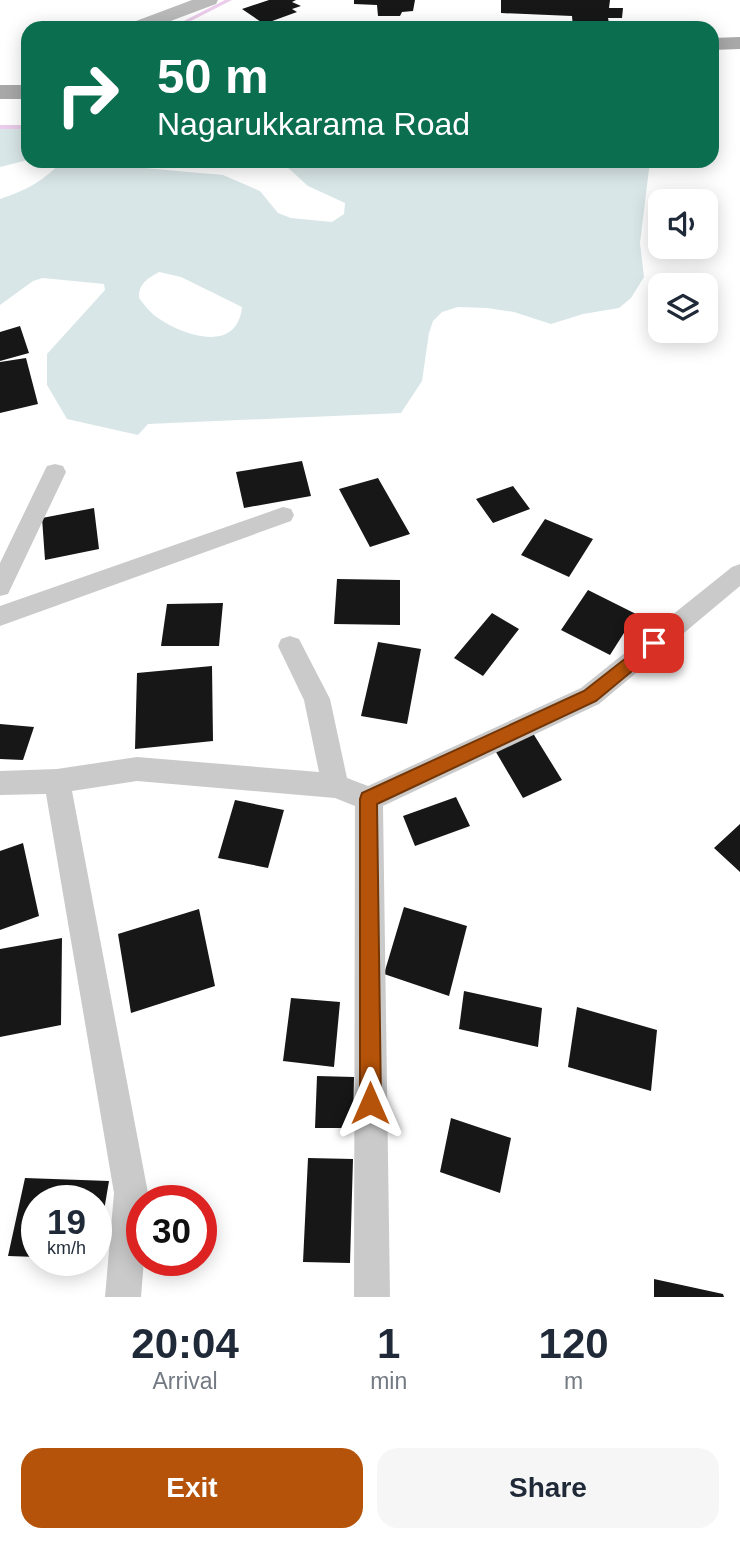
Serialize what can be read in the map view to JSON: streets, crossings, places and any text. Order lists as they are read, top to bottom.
{
  "page": {
    "turn": ["50 m", "Nagarukkarama Road"],
    "speed": "19 km/h",
    "limit": "30",
    "eta": [
      "20:04",
      "Arrival",
      "1",
      "min",
      "120",
      "m"
    ],
    "buttons": ["Exit", "Share"]
  }
}
